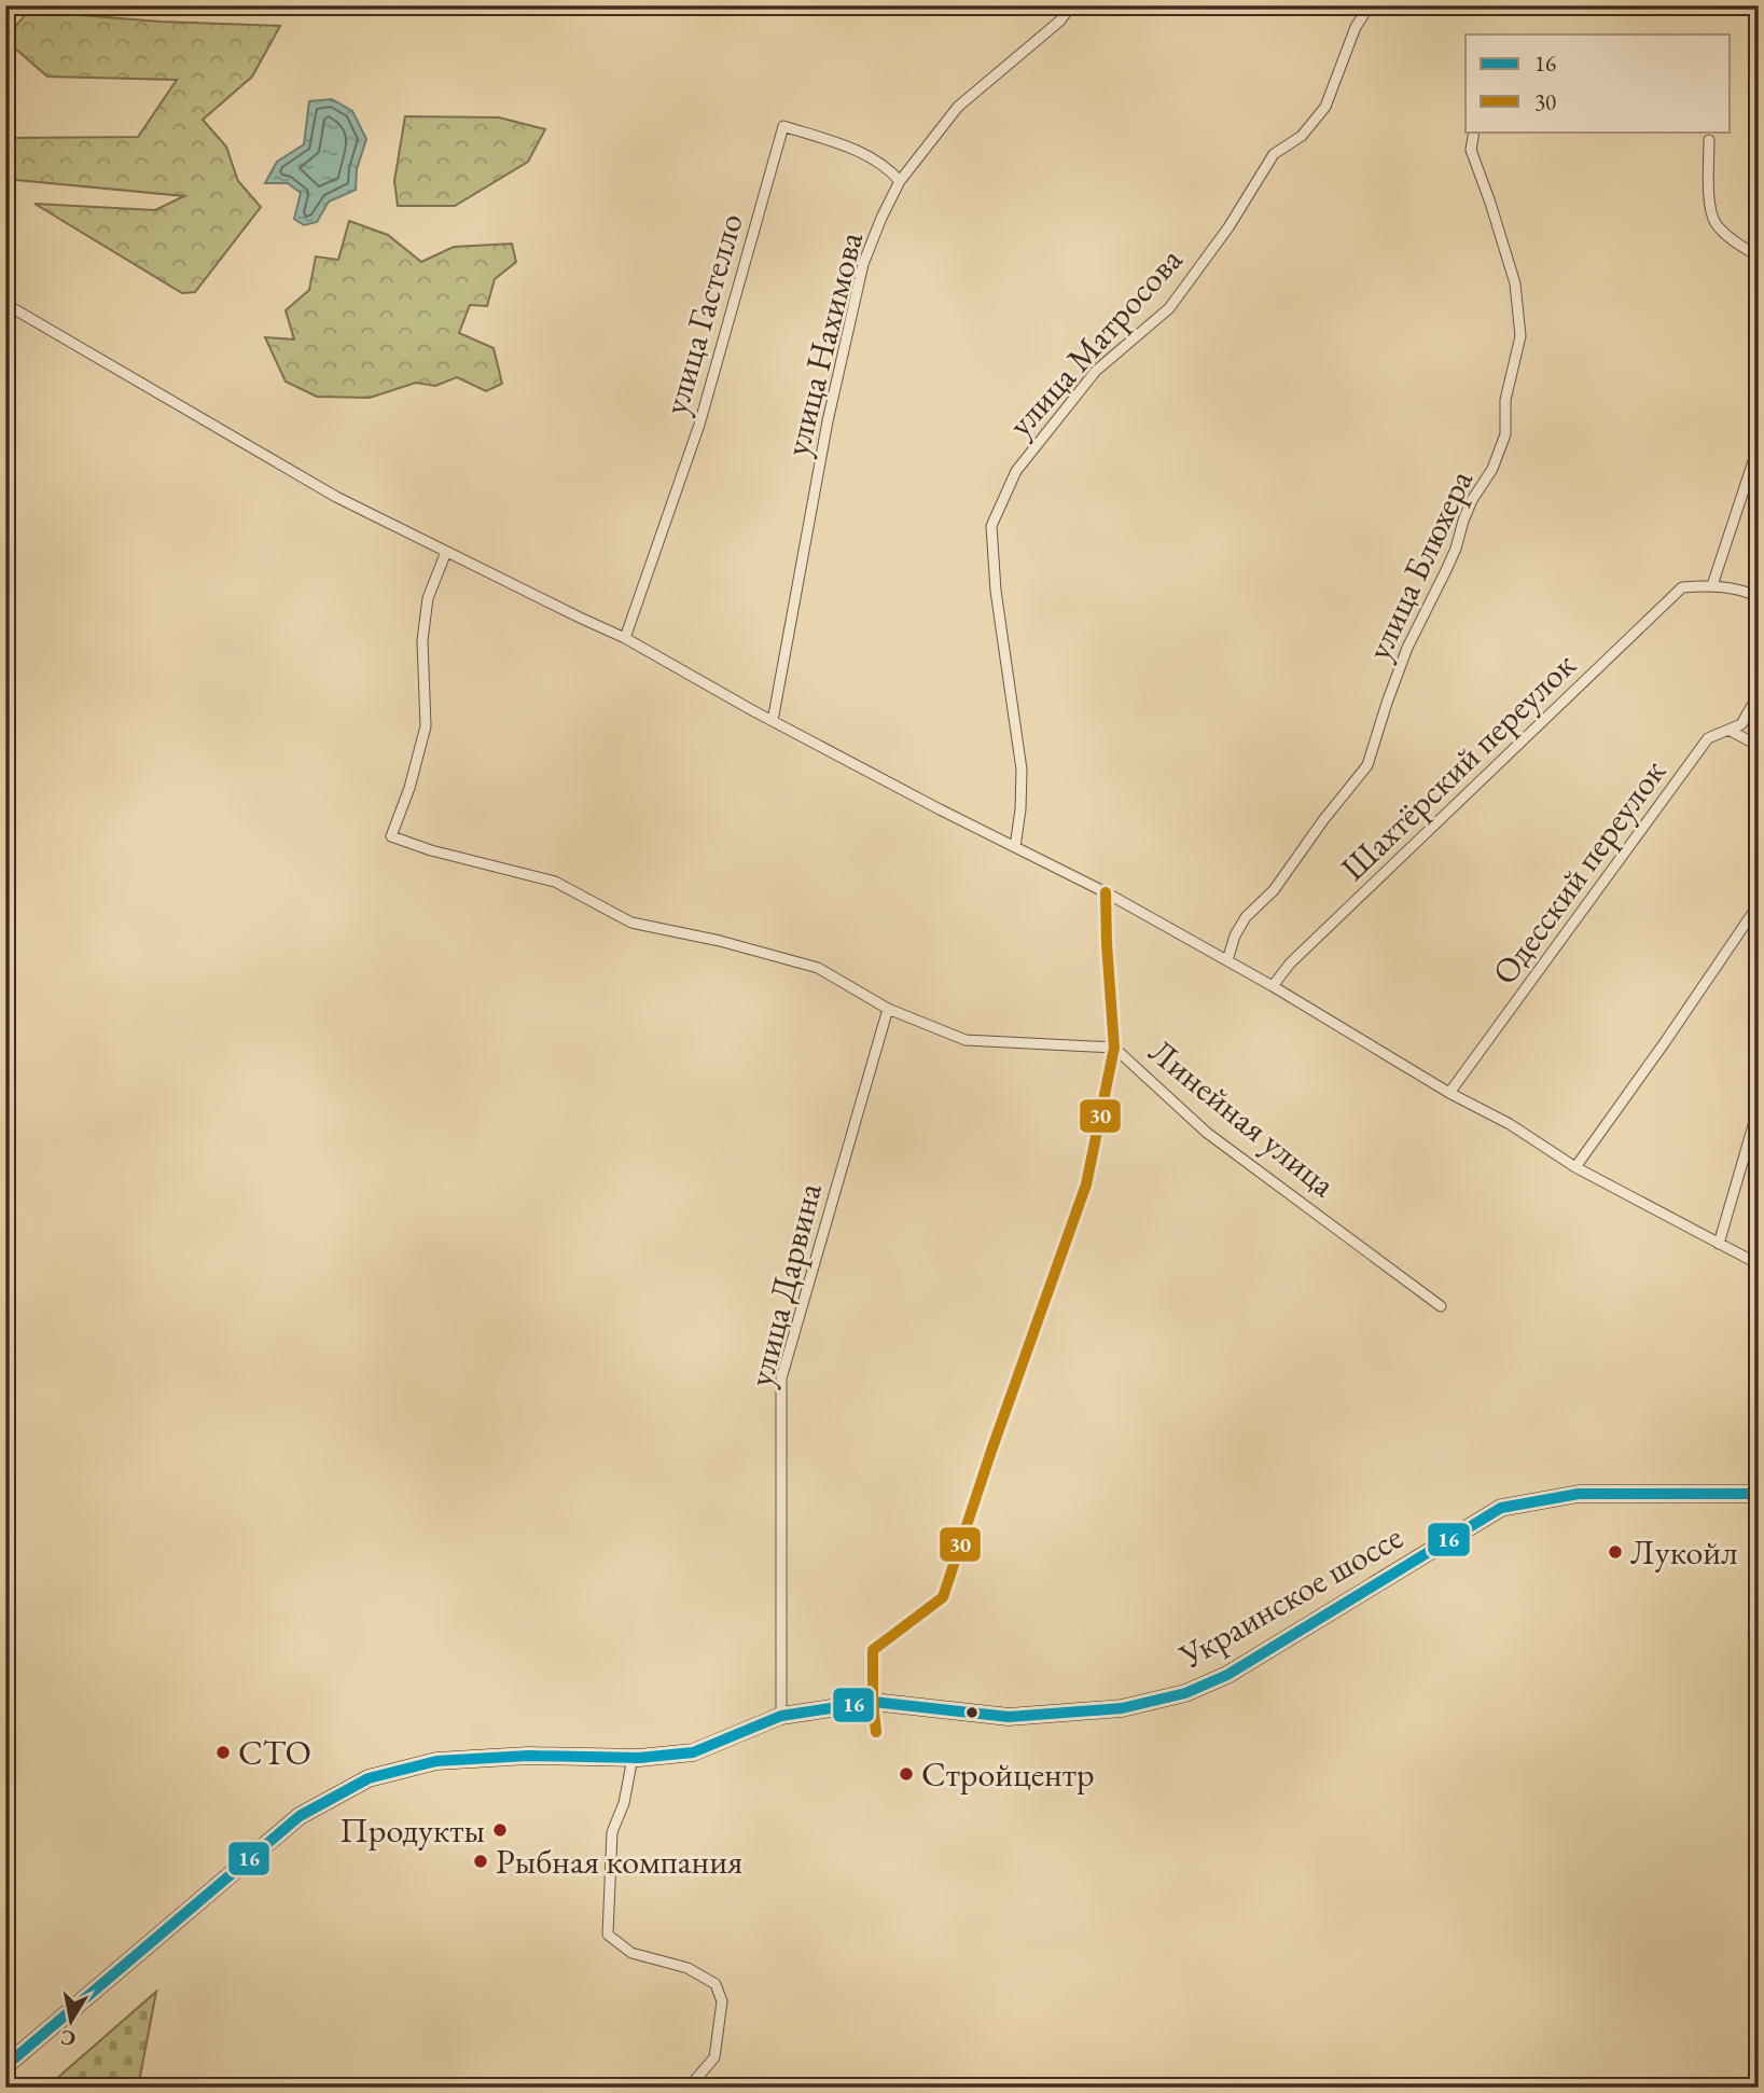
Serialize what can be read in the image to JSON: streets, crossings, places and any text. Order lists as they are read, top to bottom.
{
  "streets": {
    "highway": ["Украинское шоссе"],
    "street": [
      "улица Гастелло",
      "улица Матросова",
      "улица Нахимова",
      "улица Блюхера",
      "Шахтёрский переулок",
      "Одесский переулок",
      "Линейная улица",
      "улица Дарвина"
    ]
  },
  "crossings": [
    ["улица Гастелло", "улица Нахимова"],
    ["Линейная улица", "улица Дарвина"],
    ["улица Дарвина", "Украинское шоссе"]
  ],
  "places": [
    "Лукойл",
    "СТО",
    "Стройцентр",
    "Продукты",
    "Рыбная компания"
  ],
  "lines": ["transit line 30", "transit line 16"],
  "legend": ["16", "30"],
  "north": "bottom"
}
